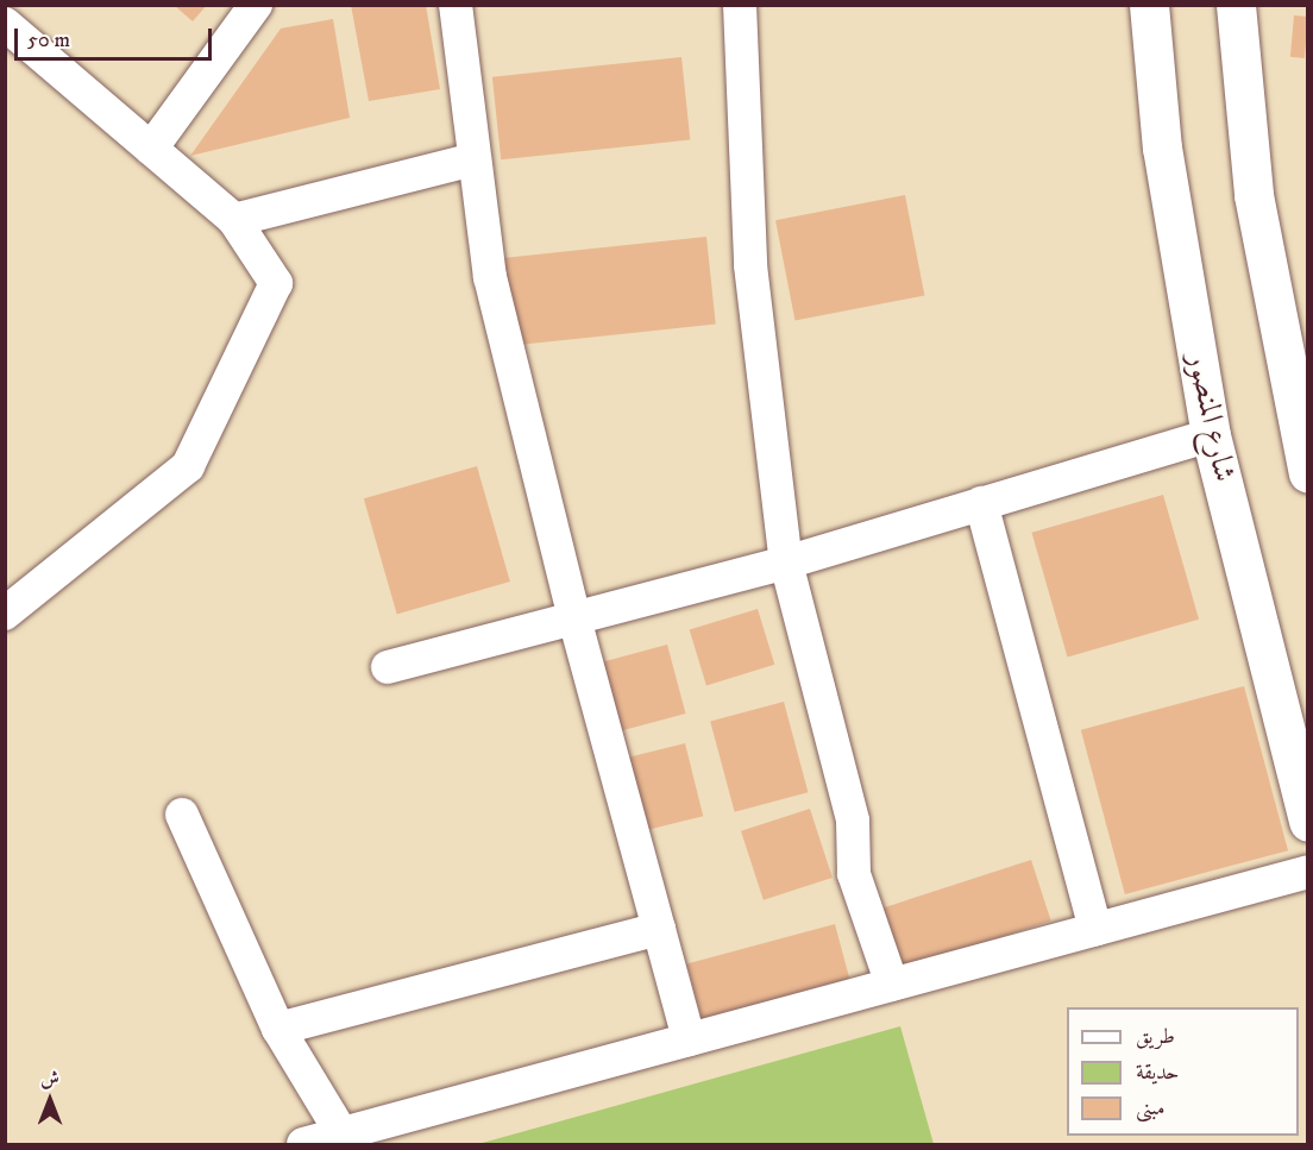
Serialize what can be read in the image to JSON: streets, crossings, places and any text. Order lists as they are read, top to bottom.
{
  "streets": {
    "main road": ["شارع المنصور"]
  },
  "legend": ["طريق", "حديقة", "مبنى"],
  "scale_bar": "50 m",
  "north": "top"
}
